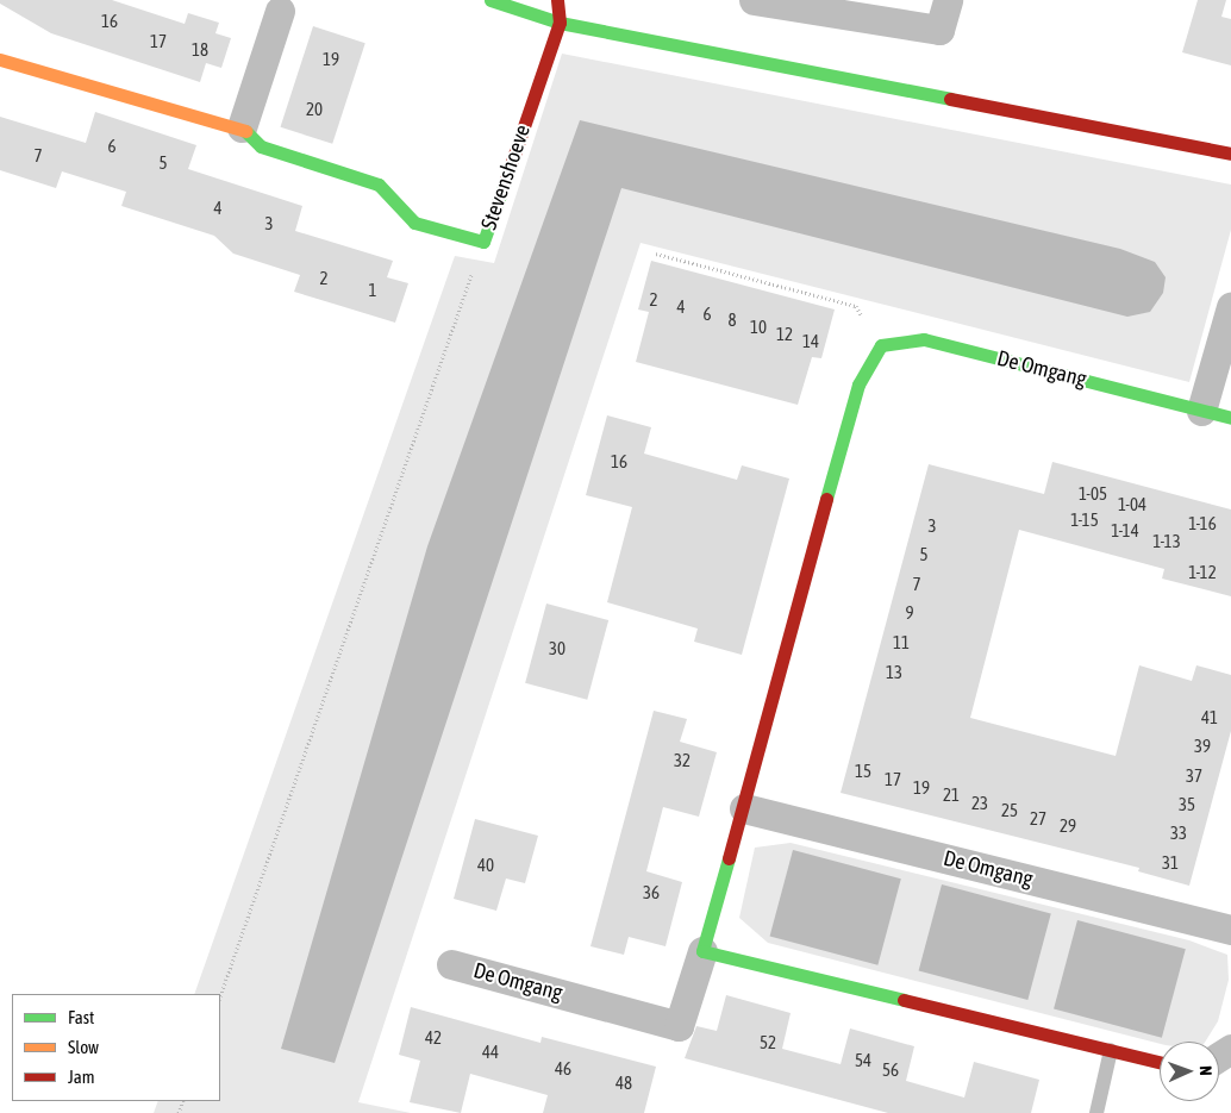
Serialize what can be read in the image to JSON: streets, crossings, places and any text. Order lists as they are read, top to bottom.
{
  "streets": {
    "street": ["Stevenshoeve", "De Omgang"]
  },
  "house_numbers": [
    "16",
    "17",
    "18",
    "19",
    "20",
    "6",
    "7",
    "5",
    "4",
    "3",
    "2",
    "1",
    "2",
    "4",
    "6",
    "8",
    "10",
    "12",
    "14",
    "16",
    "1-05",
    "1-04",
    "1-15",
    "1-16",
    "3",
    "1-14",
    "1-13",
    "5",
    "1-12",
    "7",
    "9",
    "11",
    "30",
    "13",
    "41",
    "39",
    "32",
    "15",
    "37",
    "17",
    "19",
    "21",
    "23",
    "35",
    "25",
    "27",
    "29",
    "33",
    "31",
    "40",
    "36",
    "42",
    "52",
    "44",
    "54",
    "46",
    "56",
    "48"
  ],
  "legend": ["Fast", "Slow", "Jam"],
  "north": "right"
}
